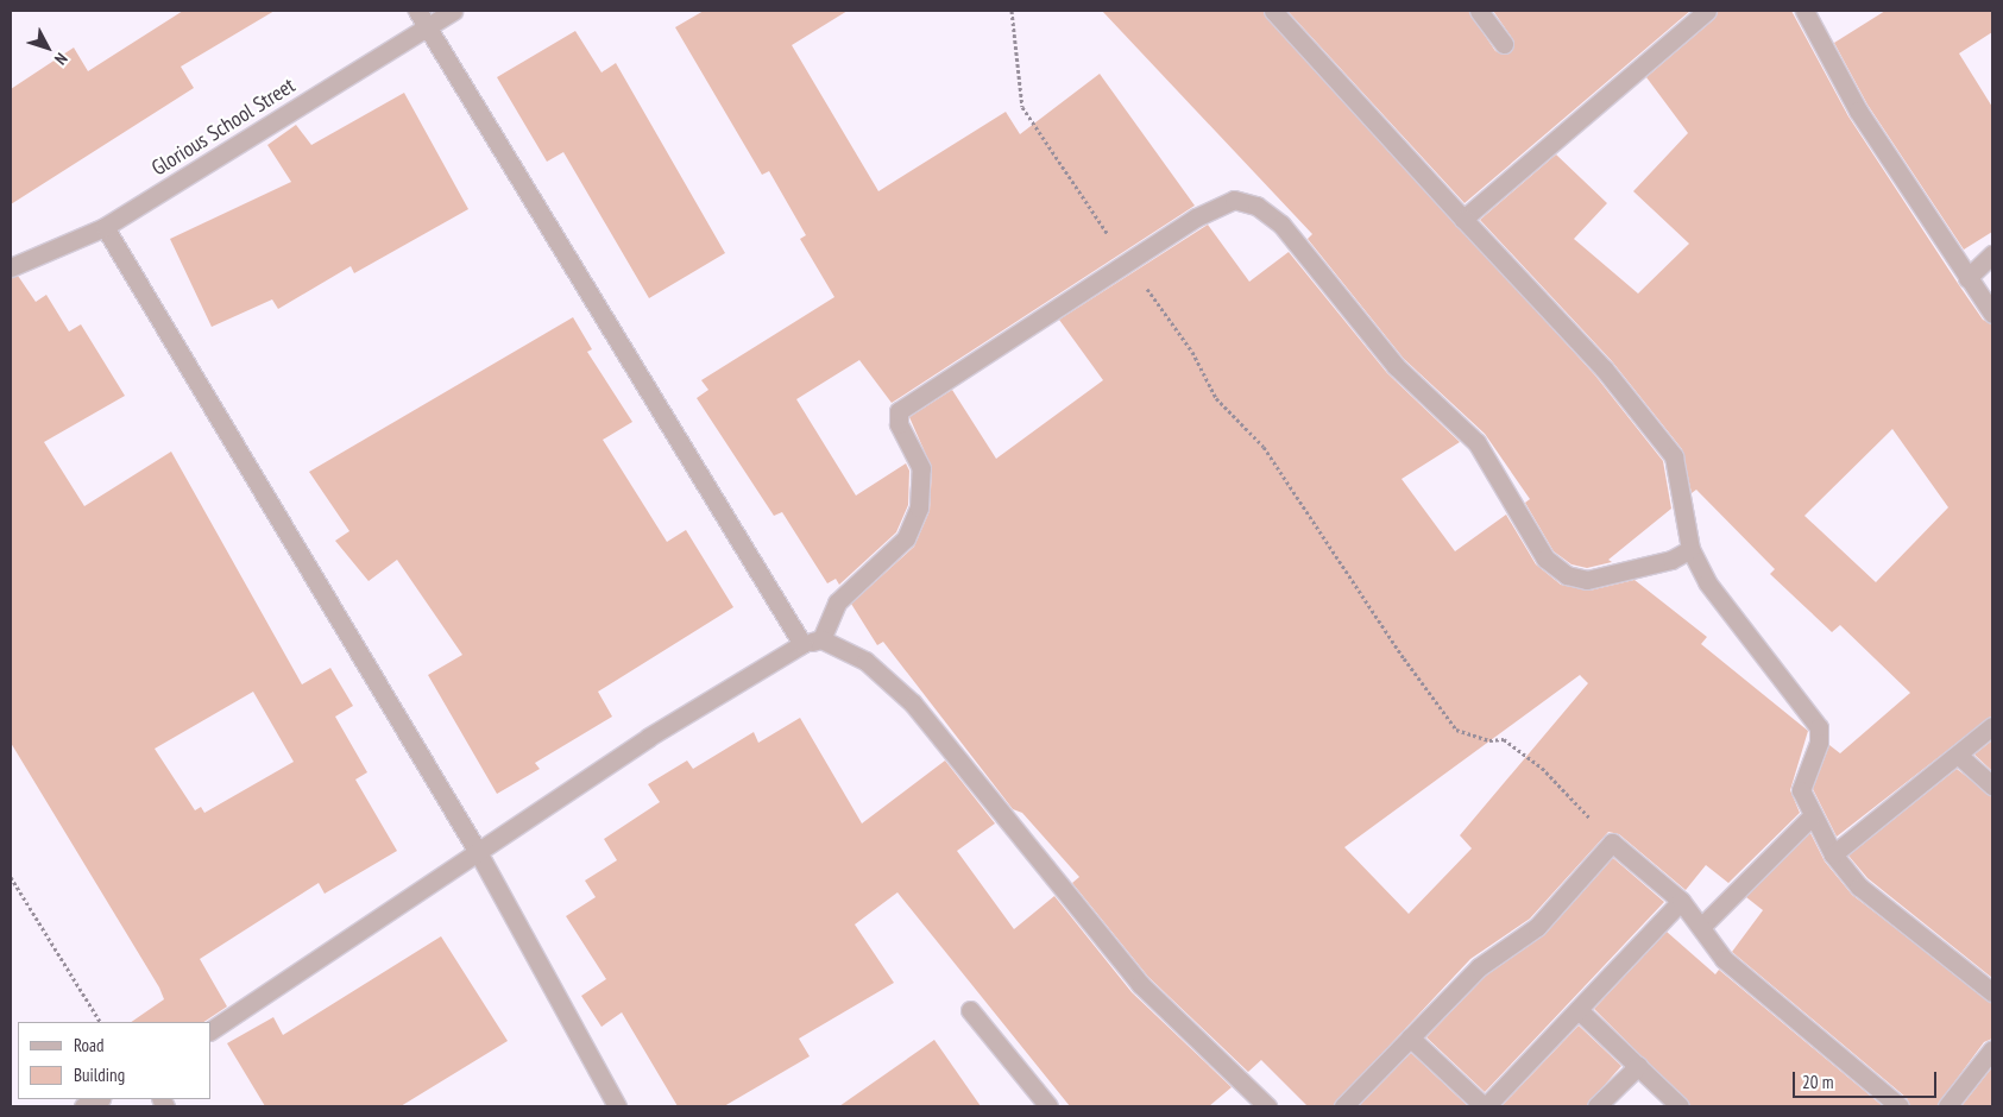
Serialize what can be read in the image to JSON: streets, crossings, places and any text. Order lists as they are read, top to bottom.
{
  "streets": {
    "street": ["Glorious School Street"]
  },
  "legend": ["Road", "Building"],
  "scale_bar": "20 m",
  "north": "bottom right"
}
